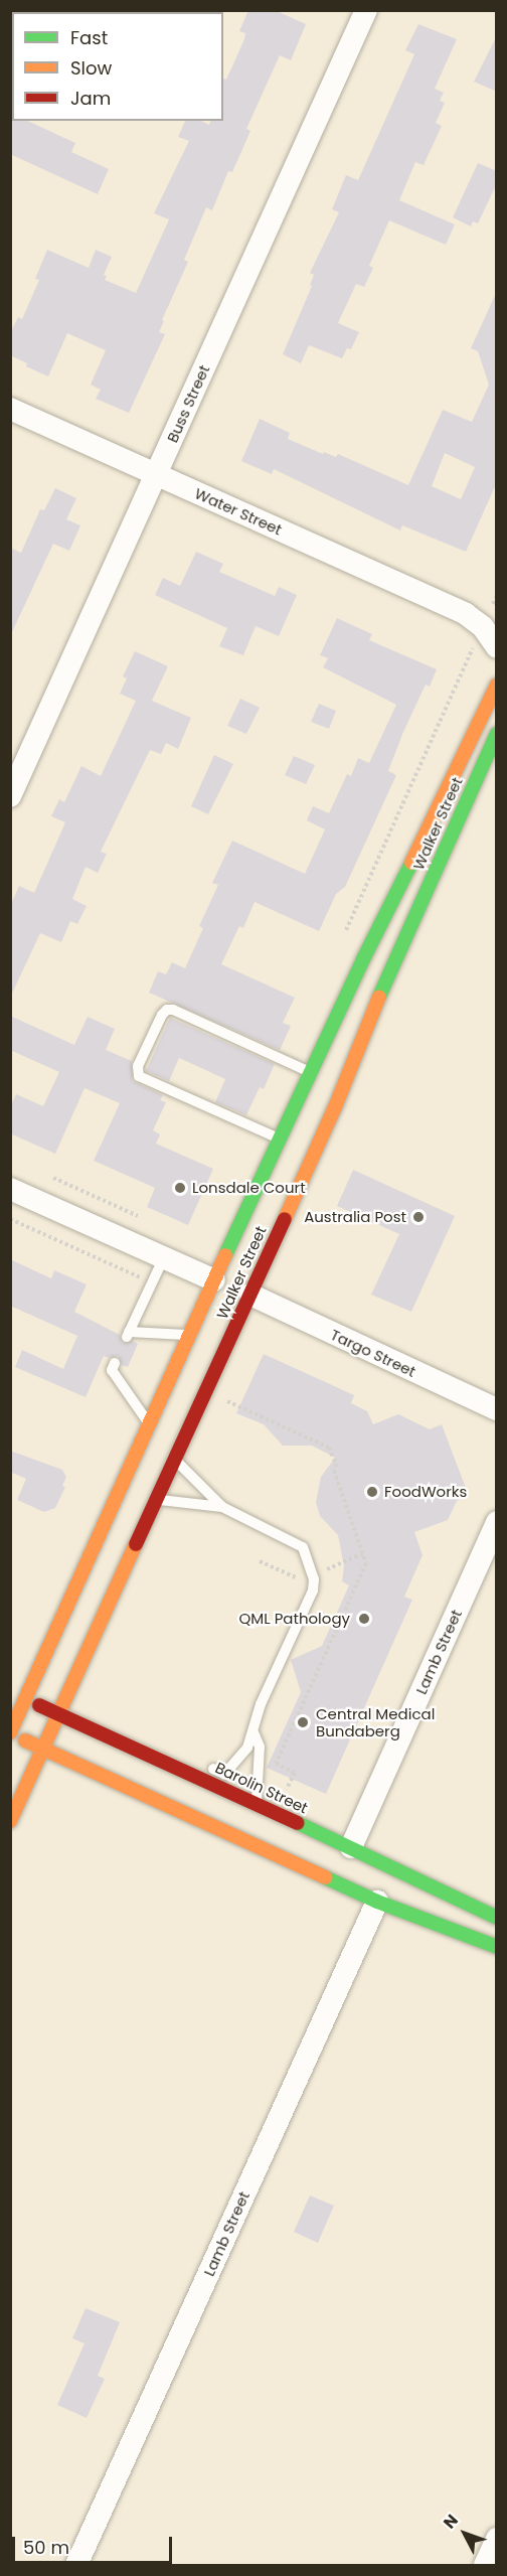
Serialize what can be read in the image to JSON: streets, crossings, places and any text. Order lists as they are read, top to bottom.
{
  "streets": {
    "main road": ["Walker Street", "Barolin Street"],
    "street": [
      "Buss Street",
      "Water Street",
      "Targo Street",
      "Lamb Street"
    ]
  },
  "crossings": [
    ["Buss Street", "Water Street"],
    ["Walker Street", "Targo Street"],
    ["Walker Street", "Barolin Street"],
    ["Lamb Street", "Barolin Street"]
  ],
  "places": [
    "Lonsdale Court",
    "Australia Post",
    "FoodWorks",
    "QML Pathology",
    "Central Medical Bundaberg"
  ],
  "legend": ["Fast", "Slow", "Jam"],
  "scale_bar": "50 m",
  "north": "top left"
}
